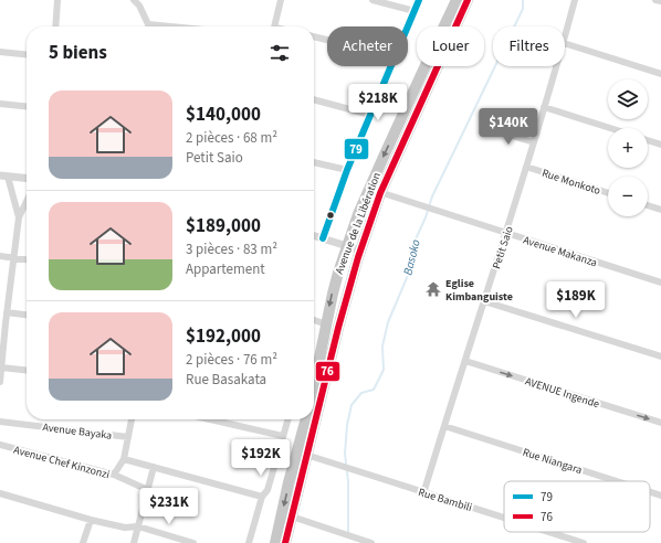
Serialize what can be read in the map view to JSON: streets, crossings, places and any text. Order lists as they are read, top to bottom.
{
  "streets": {
    "highway": ["Avenue de la Libération"],
    "street": [
      "Rue Monkoto",
      "Petit Saio",
      "Avenue Makanza",
      "AVENUE Ingende",
      "Avenue Bayaka",
      "Rue Niangara",
      "Avenue Chef Kinzonzi",
      "Rue Bambili"
    ]
  },
  "crossings": [
    ["Rue Monkoto", "Petit Saio"],
    ["Avenue de la Libération", "Avenue Makanza"],
    ["Avenue de la Libération", "Rue Bambili"],
    ["Petit Saio", "Avenue Makanza"],
    ["Petit Saio", "AVENUE Ingende"],
    ["Petit Saio", "Rue Niangara"],
    ["Petit Saio", "Rue Bambili"]
  ],
  "one_way": ["AVENUE Ingende"],
  "water": ["Basoko"],
  "places": {
    "temple": ["Eglise Kimbanguiste"]
  },
  "lines": ["transit line 79", "transit line 76"],
  "legend": ["79", "76"],
  "page": {
    "chip": ["Acheter", "Louer", "Filtres"],
    "heading": "5 biens",
    "map_buttons": ["+", "−"],
    "list": [
      {
        "name": "$140,000",
        "note": "2 pièces · 68 m² · Petit Saio"
      },
      {
        "name": "$189,000",
        "note": "3 pièces · 83 m² · Appartement"
      },
      {
        "name": "$192,000",
        "note": "2 pièces · 76 m² · Rue Basakata"
      }
    ],
    "price": [
      "$218K",
      "$140K",
      "$189K",
      "$192K",
      "$231K"
    ]
  }
}
